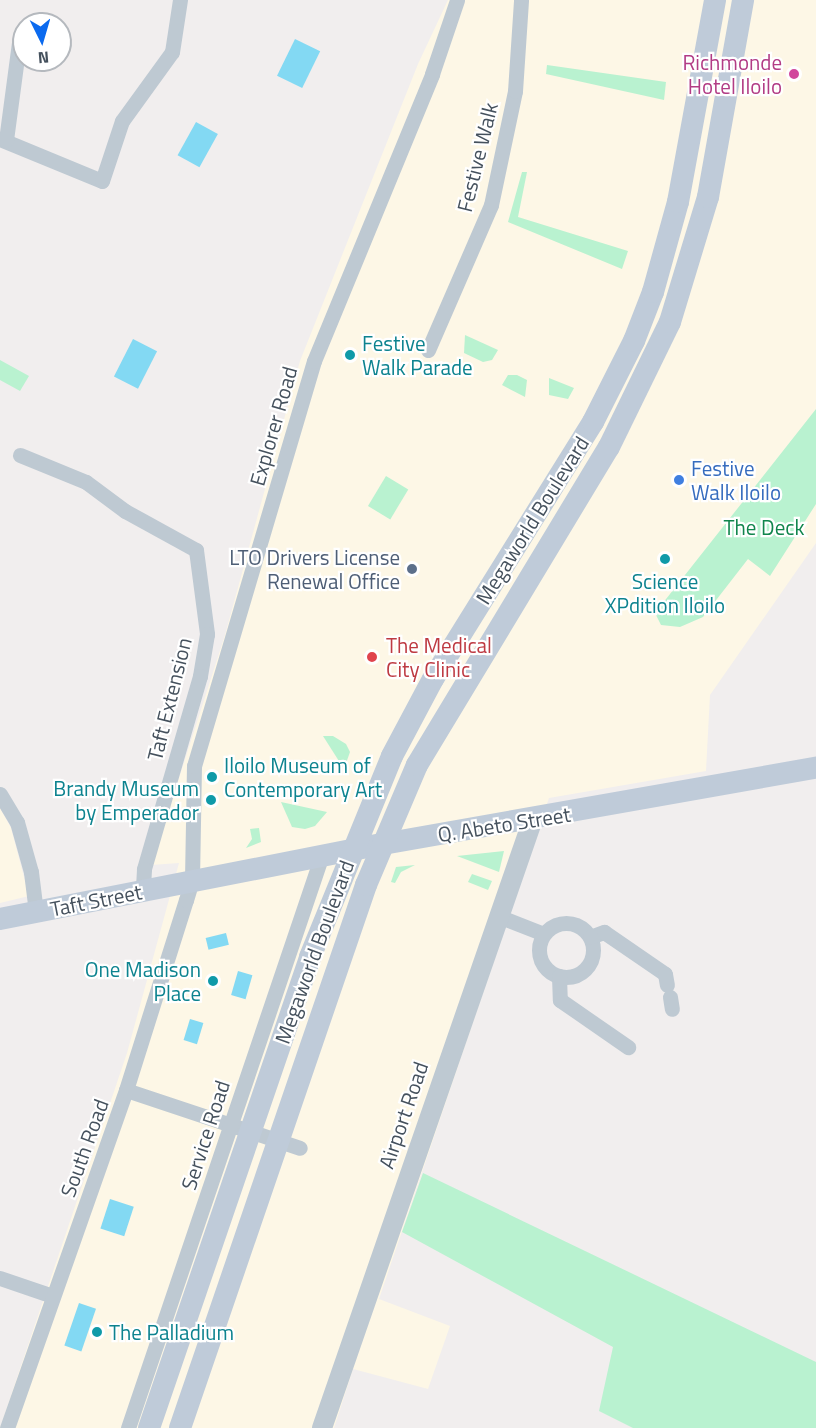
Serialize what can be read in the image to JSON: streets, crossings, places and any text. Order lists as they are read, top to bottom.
{
  "streets": {
    "main road": ["Megaworld Boulevard", "Q. Abeto Street", "Taft Street"],
    "street": [
      "Festive Walk",
      "Explorer Road",
      "Taft Extension",
      "Airport Road",
      "Service Road",
      "South Road"
    ]
  },
  "crossings": [
    ["Explorer Road", "Q. Abeto Street"],
    ["Explorer Road", "Taft Street"],
    ["Explorer Road", "South Road"],
    ["Megaworld Boulevard", "Q. Abeto Street"],
    ["Megaworld Boulevard", "Service Road"],
    ["Taft Extension", "Taft Street"],
    ["Q. Abeto Street", "Taft Street"],
    ["Q. Abeto Street", "Airport Road"],
    ["Q. Abeto Street", "Service Road"],
    ["Q. Abeto Street", "South Road"],
    ["Taft Street", "South Road"]
  ],
  "parks": ["The Deck"],
  "places": [
    "Richmonde Hotel Iloilo",
    "Festive Walk Parade",
    "Festive Walk Iloilo",
    "Science XPdition Iloilo",
    "LTO Drivers License Renewal Office",
    "The Medical City Clinic",
    "Iloilo Museum of Contemporary Art",
    "Brandy Museum by Emperador",
    "One Madison Place",
    "The Palladium"
  ],
  "north": "bottom"
}
